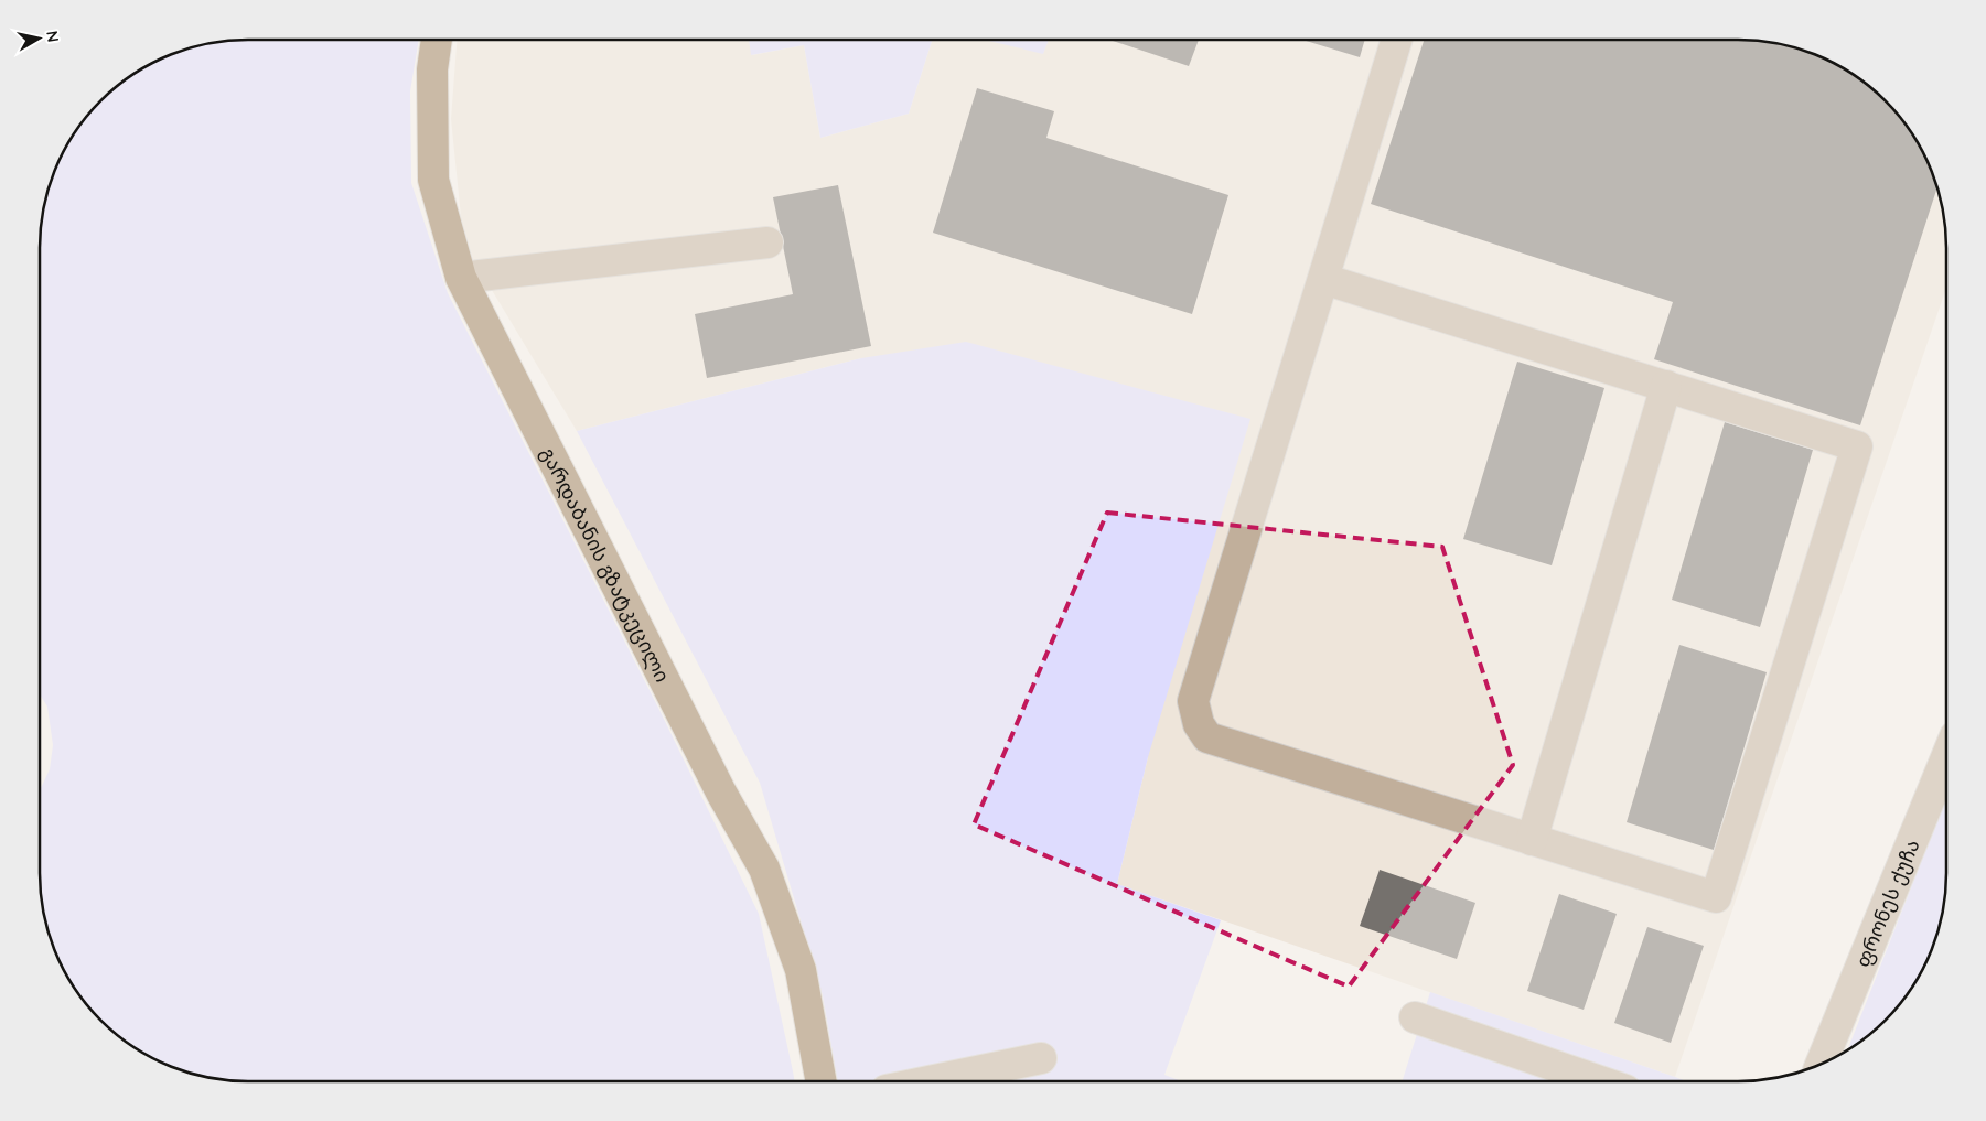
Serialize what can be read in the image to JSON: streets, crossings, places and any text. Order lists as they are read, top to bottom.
{
  "streets": {
    "main road": ["გარდაბანის გზატკეცილი"],
    "street": ["ფრონეს ქუჩა"]
  },
  "north": "right"
}
